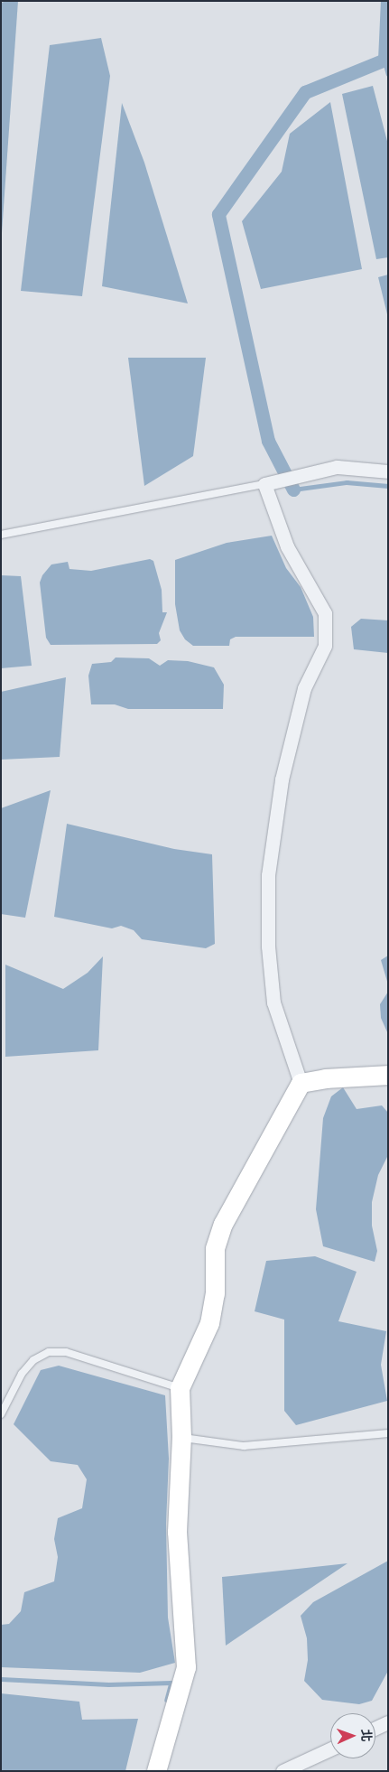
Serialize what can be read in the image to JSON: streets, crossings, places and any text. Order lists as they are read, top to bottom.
{
  "north": "right"
}
